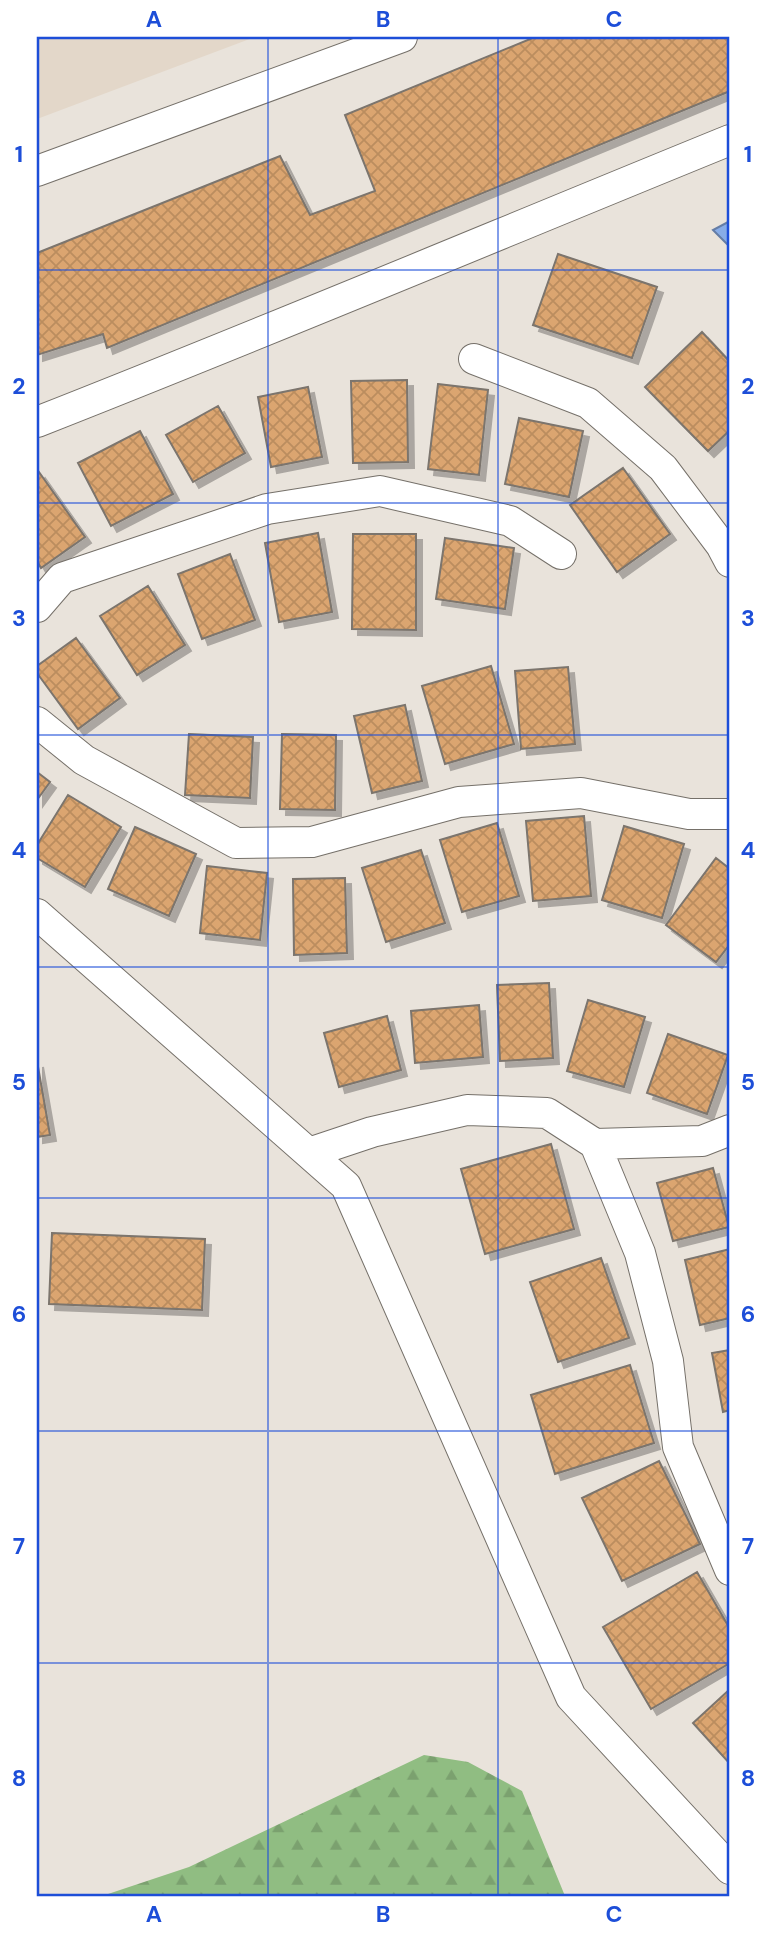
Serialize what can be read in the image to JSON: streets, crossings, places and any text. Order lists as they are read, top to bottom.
{
  "grid": {
    "columns": ["A", "B", "C"],
    "rows": [
      "1",
      "2",
      "3",
      "4",
      "5",
      "6",
      "7",
      "8"
    ]
  }
}
